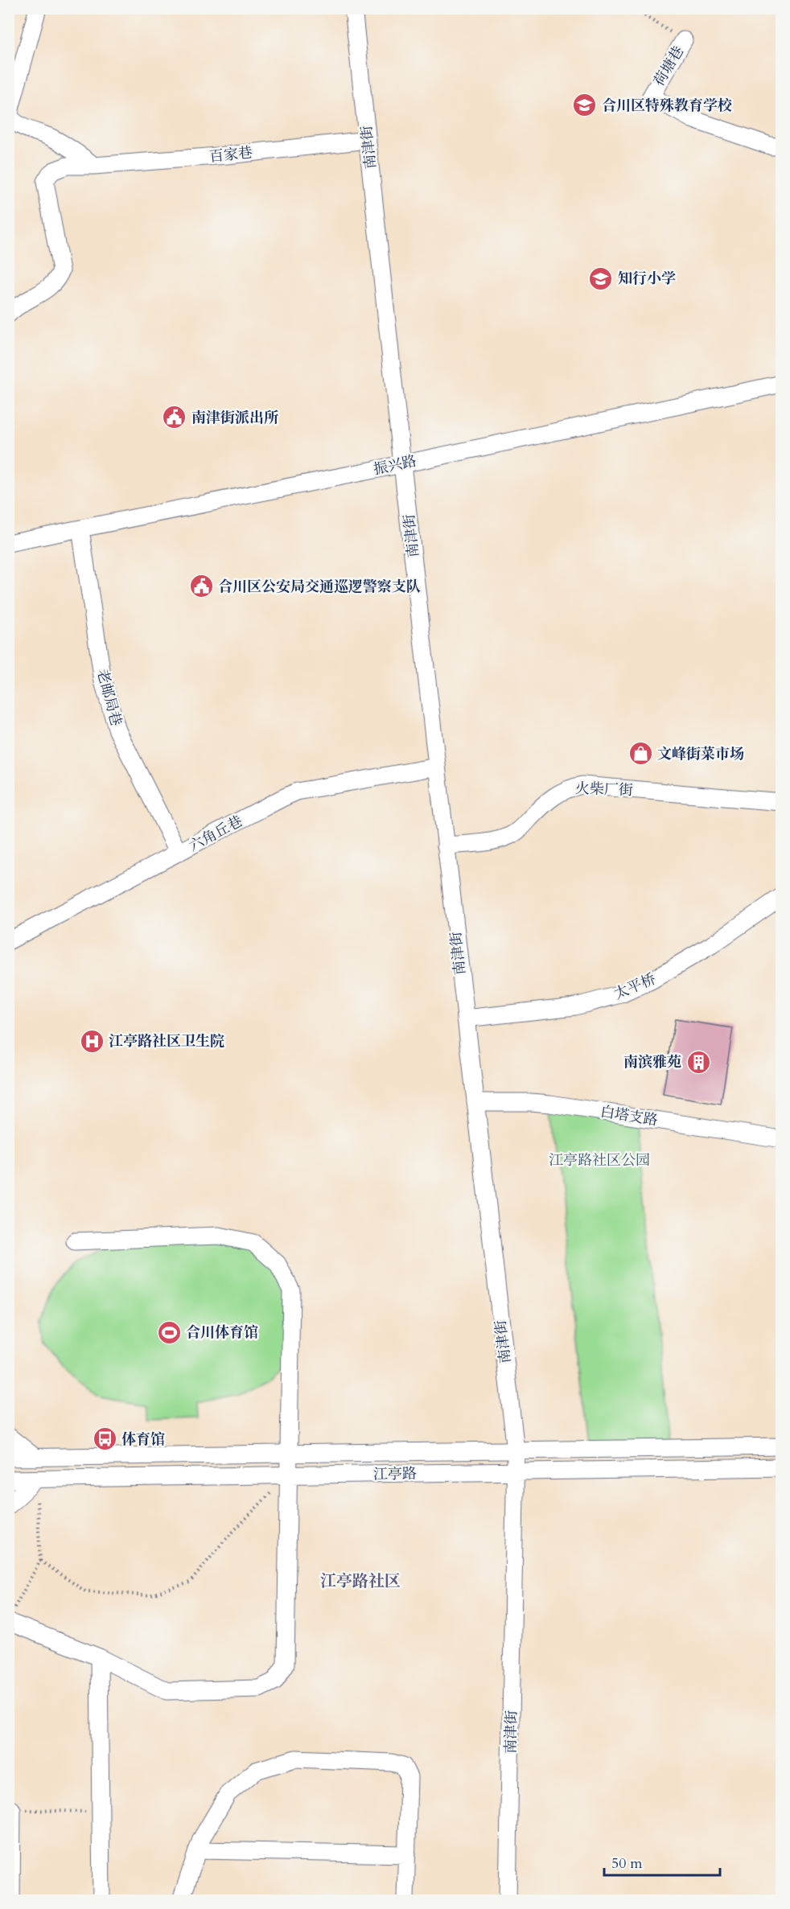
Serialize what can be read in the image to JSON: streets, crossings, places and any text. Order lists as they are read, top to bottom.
{
  "streets": {
    "street": [
      "荷塘巷",
      "南津街",
      "百家巷",
      "振兴路",
      "老邮局巷",
      "火柴厂街",
      "六角丘巷",
      "太平桥",
      "白塔支路",
      "江亭路"
    ]
  },
  "crossings": [
    ["南津街", "百家巷"],
    ["南津街", "振兴路"],
    ["南津街", "火柴厂街"],
    ["南津街", "六角丘巷"],
    ["南津街", "太平桥"],
    ["南津街", "白塔支路"],
    ["南津街", "江亭路"],
    ["振兴路", "老邮局巷"],
    ["老邮局巷", "六角丘巷"]
  ],
  "districts": ["江亭路社区"],
  "parks": ["江亭路社区公园"],
  "places": {
    "school or university": ["合川区特殊教育学校", "知行小学"],
    "public building": ["南津街派出所", "合川区公安局交通巡逻警察支队"],
    "shop": ["文峰街菜市场"],
    "hospital": ["江亭路社区卫生院"],
    "building": ["南滨雅苑"],
    "sports": ["合川体育馆"],
    "bus stop": ["体育馆"]
  },
  "scale_bar": "50 m"
}
